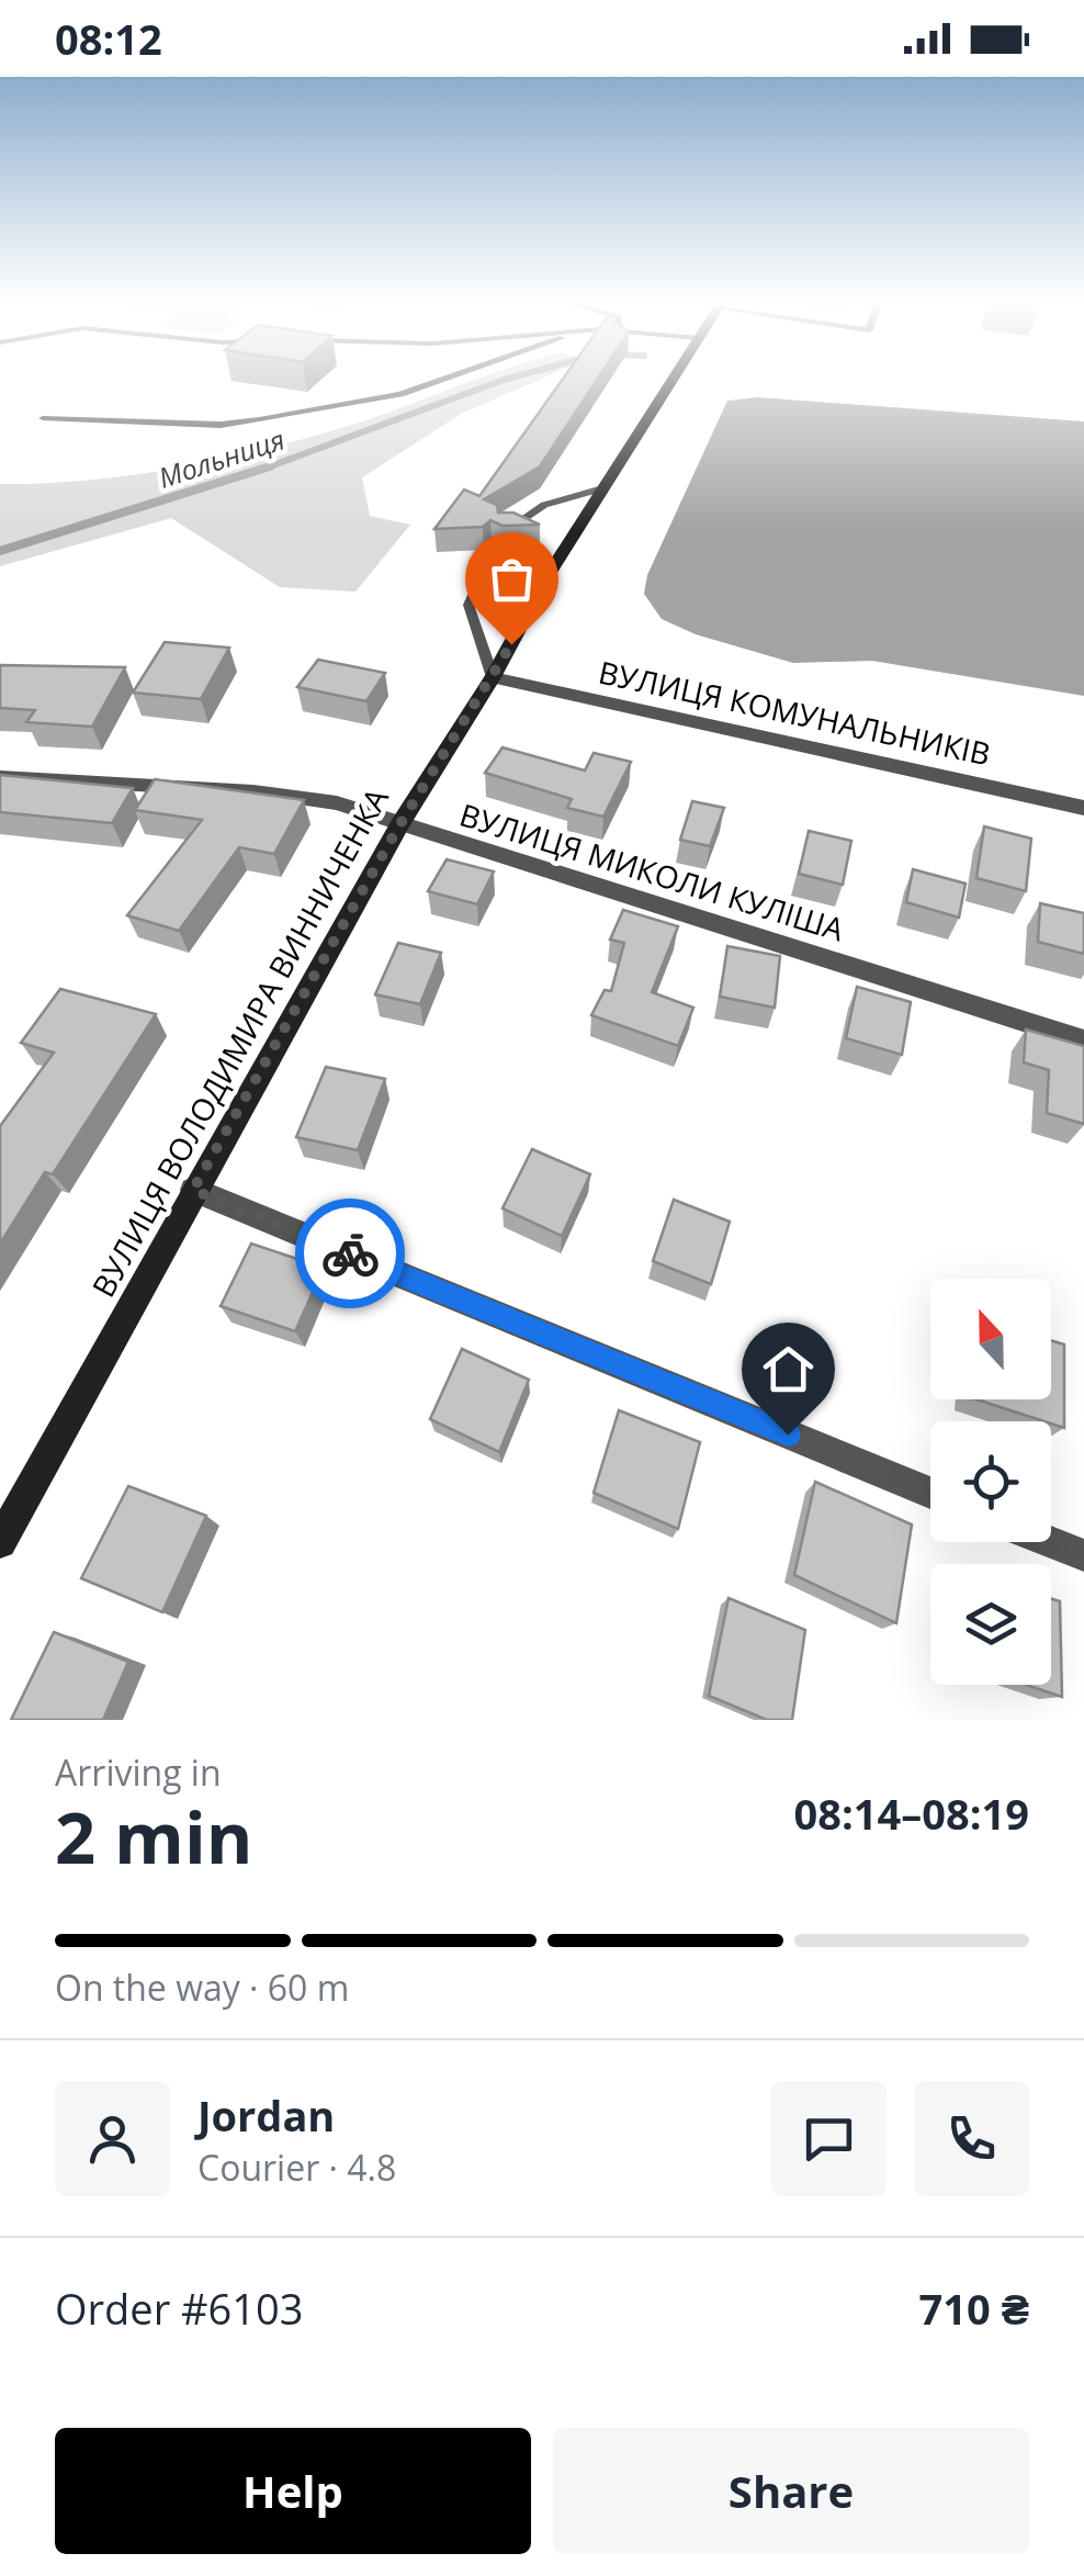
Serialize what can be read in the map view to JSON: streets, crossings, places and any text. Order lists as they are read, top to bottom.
{
  "streets": {
    "main road": ["ВУЛИЦЯ ВОЛОДИМИРА ВИННИЧЕНКА"],
    "street": ["ВУЛИЦЯ КОМУНАЛЬНИКІВ", "ВУЛИЦЯ МИКОЛИ КУЛІША"]
  },
  "crossings": [
    ["ВУЛИЦЯ КОМУНАЛЬНИКІВ", "ВУЛИЦЯ ВОЛОДИМИРА ВИННИЧЕНКА"],
    ["ВУЛИЦЯ МИКОЛИ КУЛІША", "ВУЛИЦЯ ВОЛОДИМИРА ВИННИЧЕНКА"]
  ],
  "water": ["Мольниця"],
  "north": "top",
  "page": {
    "status": "08:12",
    "heading": ["2 min", "Arriving in", "08:14–08:19"],
    "panel": [
      "Jordan",
      "Courier · 4.8",
      "Order #6103",
      "710 ₴"
    ],
    "bar": "On the way · 60 m",
    "buttons": ["Help", "Share"]
  }
}
